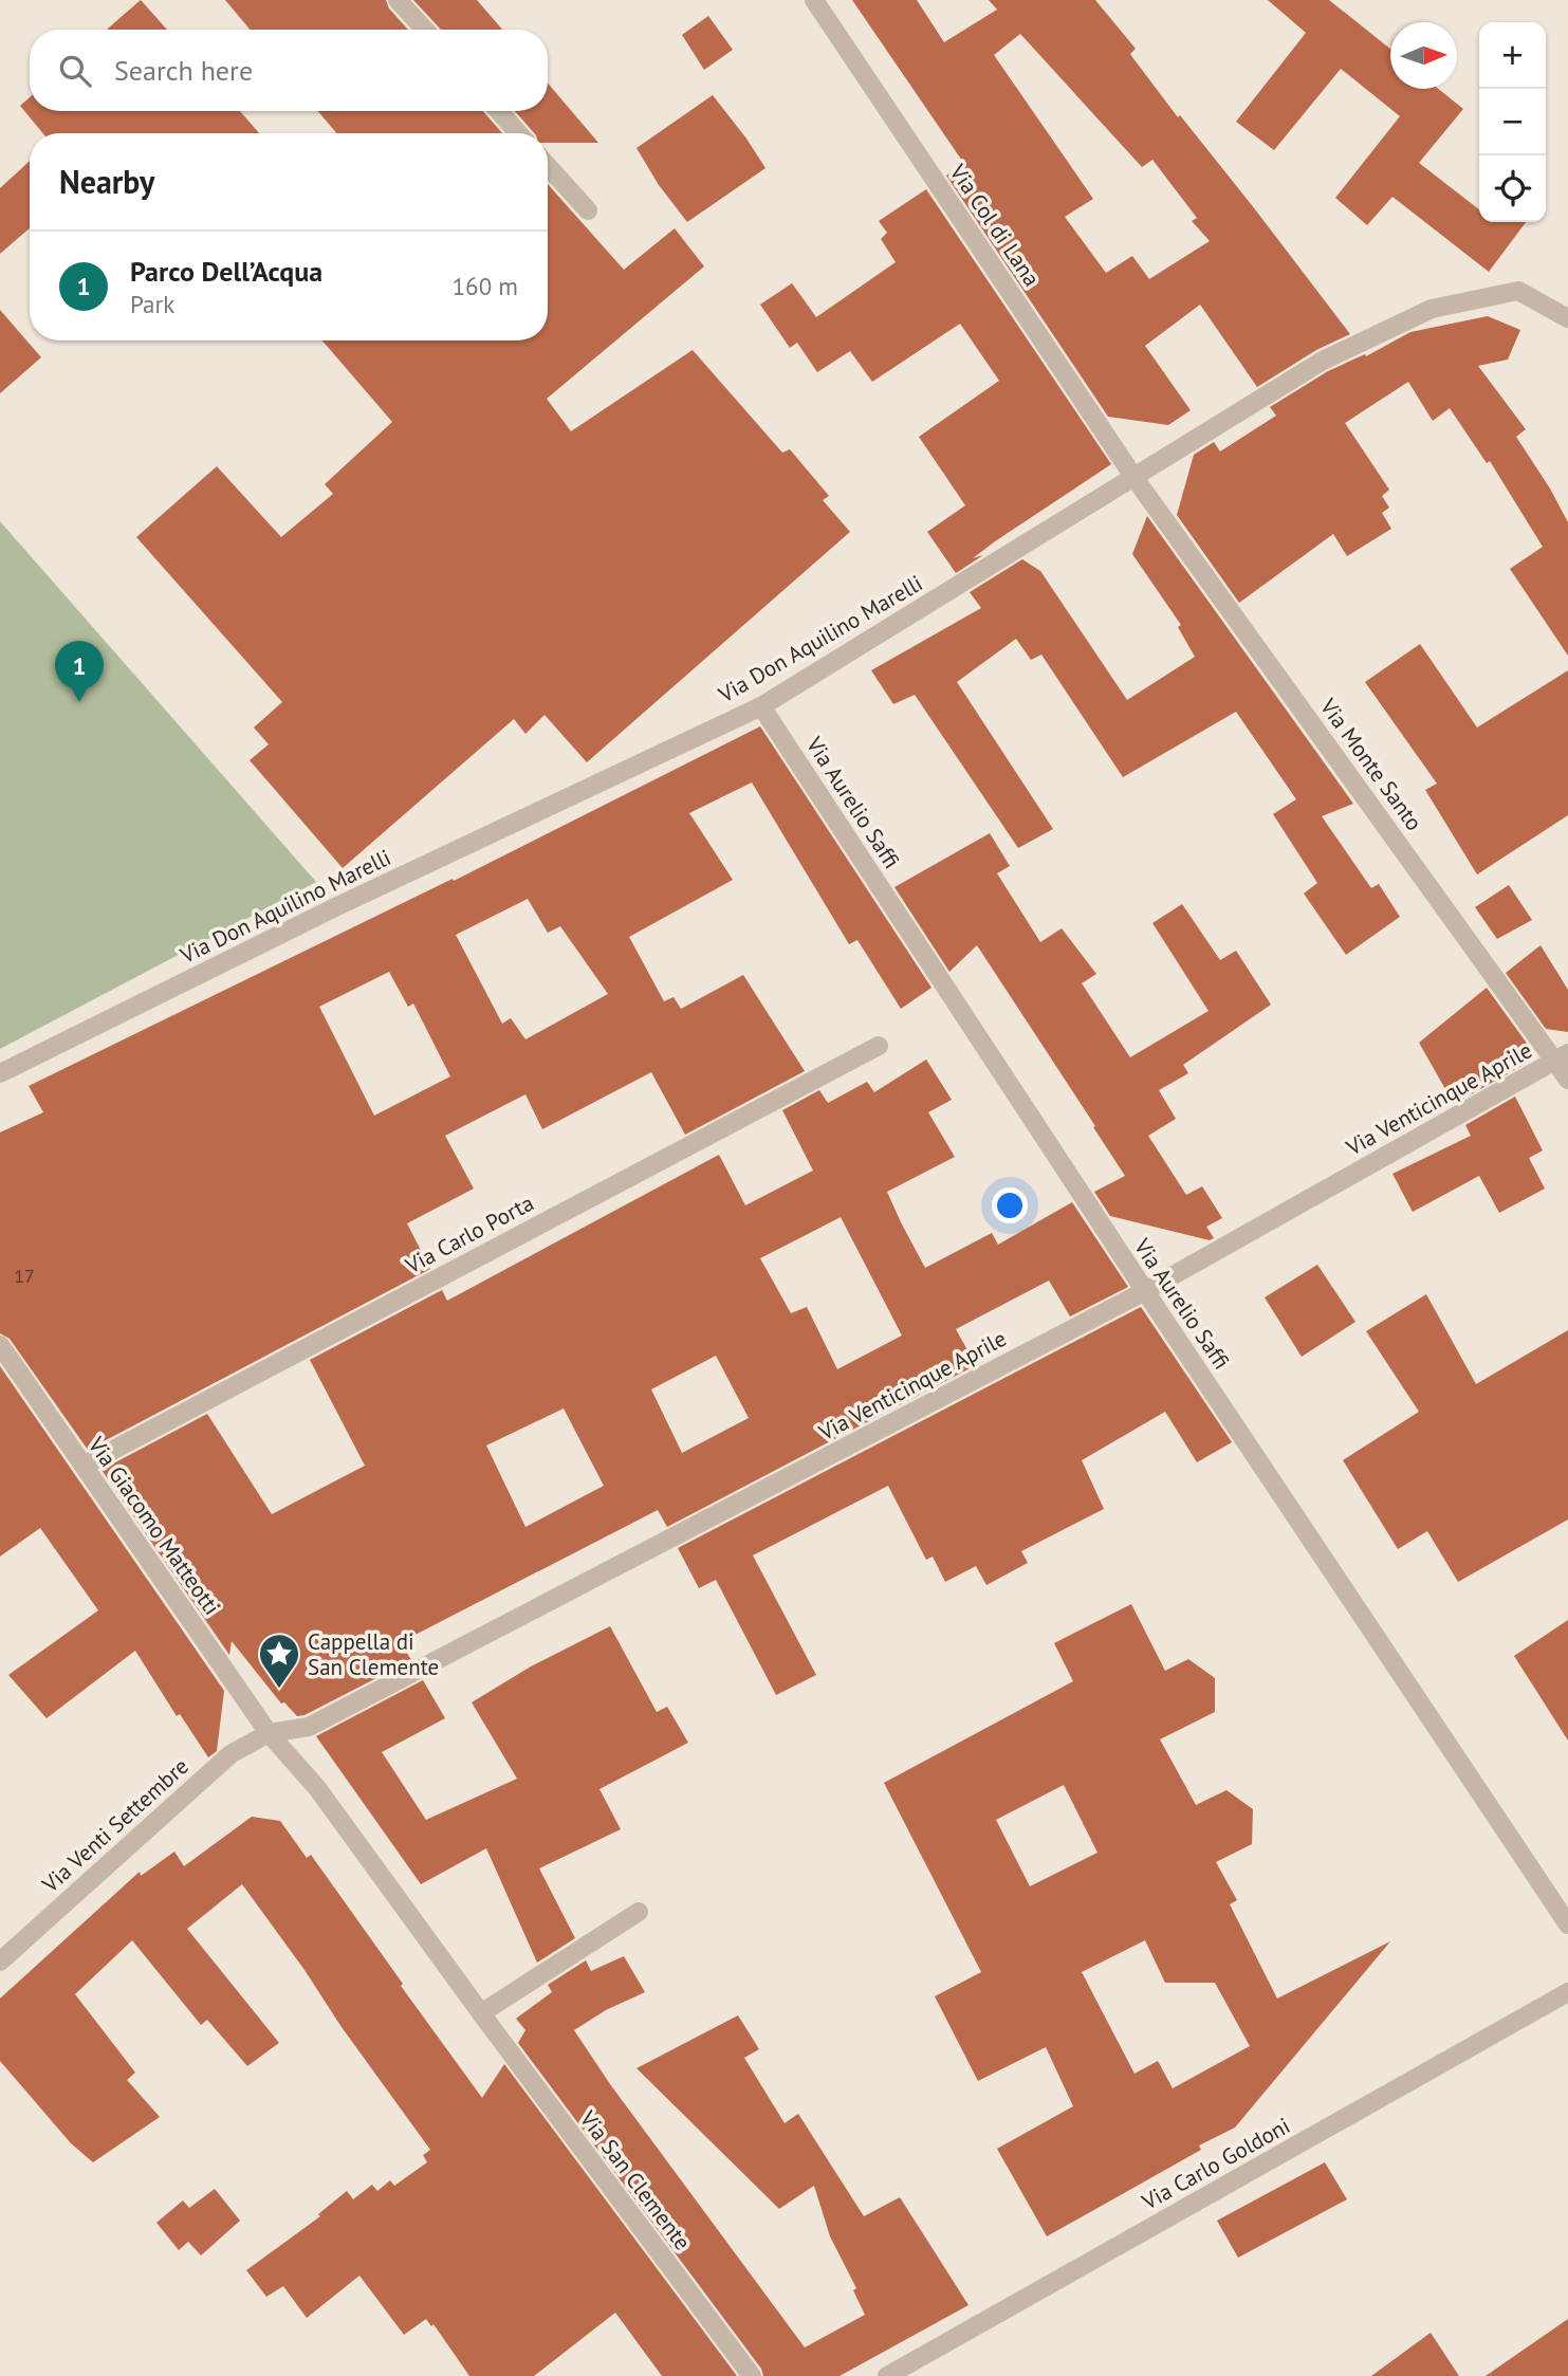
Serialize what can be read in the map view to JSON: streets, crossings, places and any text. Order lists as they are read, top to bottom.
{
  "streets": {
    "street": [
      "Via Col di Lana",
      "Via Don Aquilino Marelli",
      "Via Monte Santo",
      "Via Aurelio Saffi",
      "Via Venticinque Aprile",
      "Via Carlo Porta",
      "Via Giacomo Matteotti",
      "Via Venti Settembre",
      "Via Carlo Goldoni",
      "Via San Clemente"
    ]
  },
  "crossings": [
    ["Via Col di Lana", "Via Don Aquilino Marelli"],
    ["Via Col di Lana", "Via Monte Santo"],
    ["Via Don Aquilino Marelli", "Via Monte Santo"],
    ["Via Don Aquilino Marelli", "Via Aurelio Saffi"],
    ["Via Monte Santo", "Via Venticinque Aprile"],
    ["Via Aurelio Saffi", "Via Venticinque Aprile"],
    ["Via Venticinque Aprile", "Via Giacomo Matteotti"],
    ["Via Venticinque Aprile", "Via Venti Settembre"],
    ["Via Venticinque Aprile", "Via San Clemente"],
    ["Via Carlo Porta", "Via Giacomo Matteotti"],
    ["Via Giacomo Matteotti", "Via Venti Settembre"],
    ["Via Giacomo Matteotti", "Via San Clemente"],
    ["Via Venti Settembre", "Via San Clemente"]
  ],
  "places": {
    "place": ["Cappella di San Clemente"]
  },
  "house_numbers": ["17"],
  "north": "right",
  "page": {
    "map_buttons": ["+", "−"],
    "search": "Search here",
    "heading": "Nearby",
    "list": [
      {
        "mark": "1",
        "name": "Parco Dell’Acqua",
        "note": "Park",
        "value": "160 m"
      }
    ],
    "pins": "1"
  }
}
